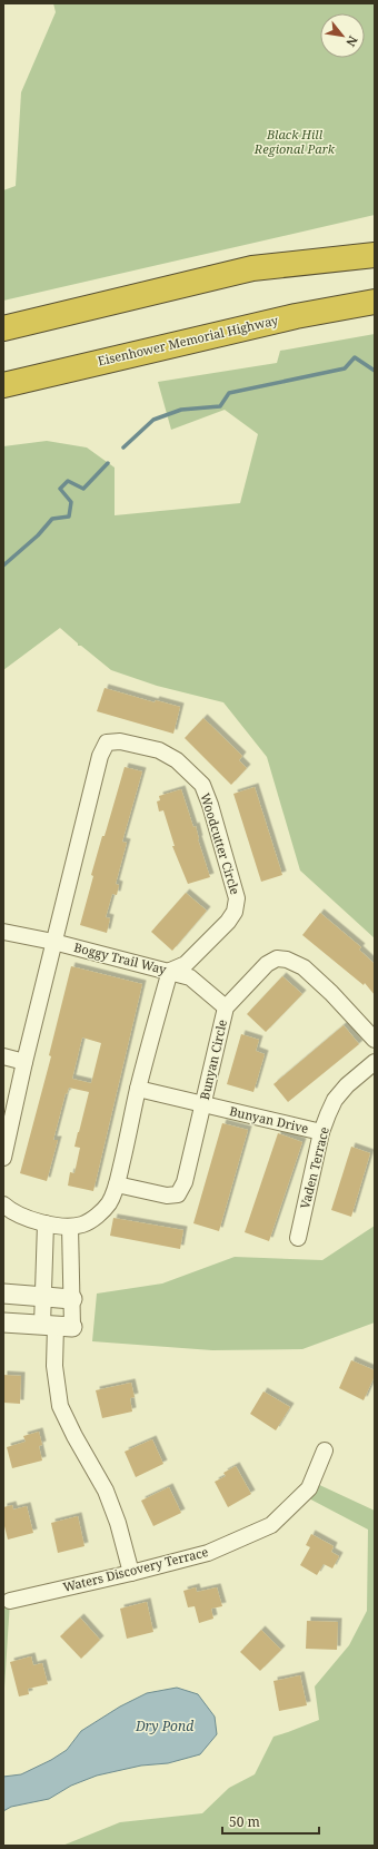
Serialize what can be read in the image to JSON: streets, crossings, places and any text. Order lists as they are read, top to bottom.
{
  "streets": {
    "highway": ["Eisenhower Memorial Highway"],
    "street": [
      "Woodcutter Circle",
      "Boggy Trail Way",
      "Bunyan Circle",
      "Bunyan Drive",
      "Vaden Terrace",
      "Waters Discovery Terrace"
    ]
  },
  "crossings": [
    ["Woodcutter Circle", "Boggy Trail Way"],
    ["Boggy Trail Way", "Bunyan Circle"],
    ["Bunyan Circle", "Bunyan Drive"],
    ["Bunyan Drive", "Vaden Terrace"]
  ],
  "water": ["Dry Pond"],
  "parks": ["Black Hill Regional Park"],
  "scale_bar": "50 m",
  "north": "bottom right"
}
